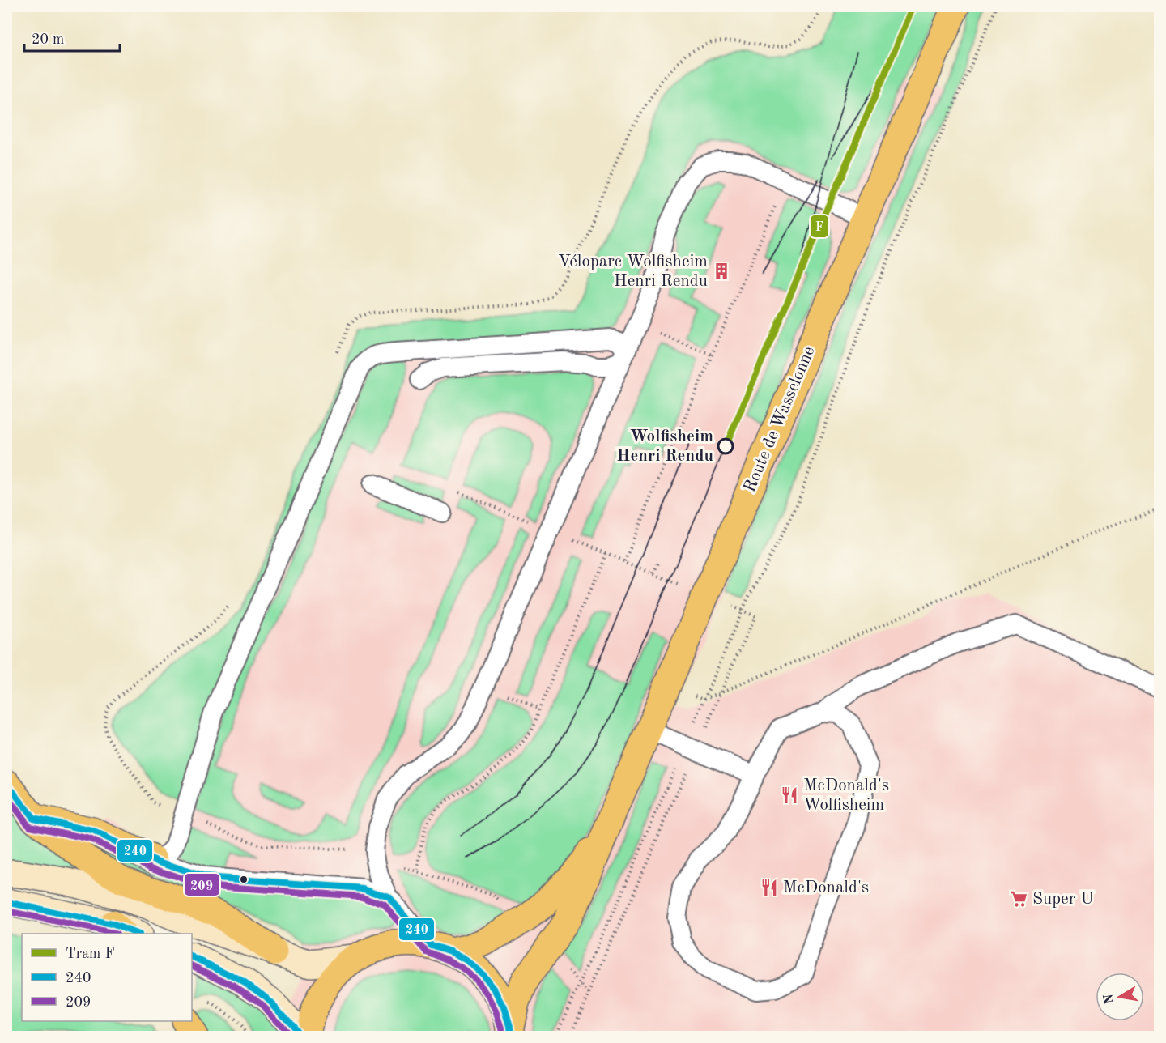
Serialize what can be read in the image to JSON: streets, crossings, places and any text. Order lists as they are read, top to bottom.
{
  "streets": {
    "main road": ["Route de Wasselonne"]
  },
  "places": {
    "building": ["Véloparc Wolfisheim Henri Rendu"],
    "other": ["Wolfisheim Henri Rendu"],
    "restaurant": ["McDonald's Wolfisheim", "McDonald's"],
    "supermarket": ["Super U"]
  },
  "lines": ["tram line F", "transit line 240", "transit line 209"],
  "legend": ["Tram F", "240", "209"],
  "scale_bar": "20 m",
  "north": "left"
}
